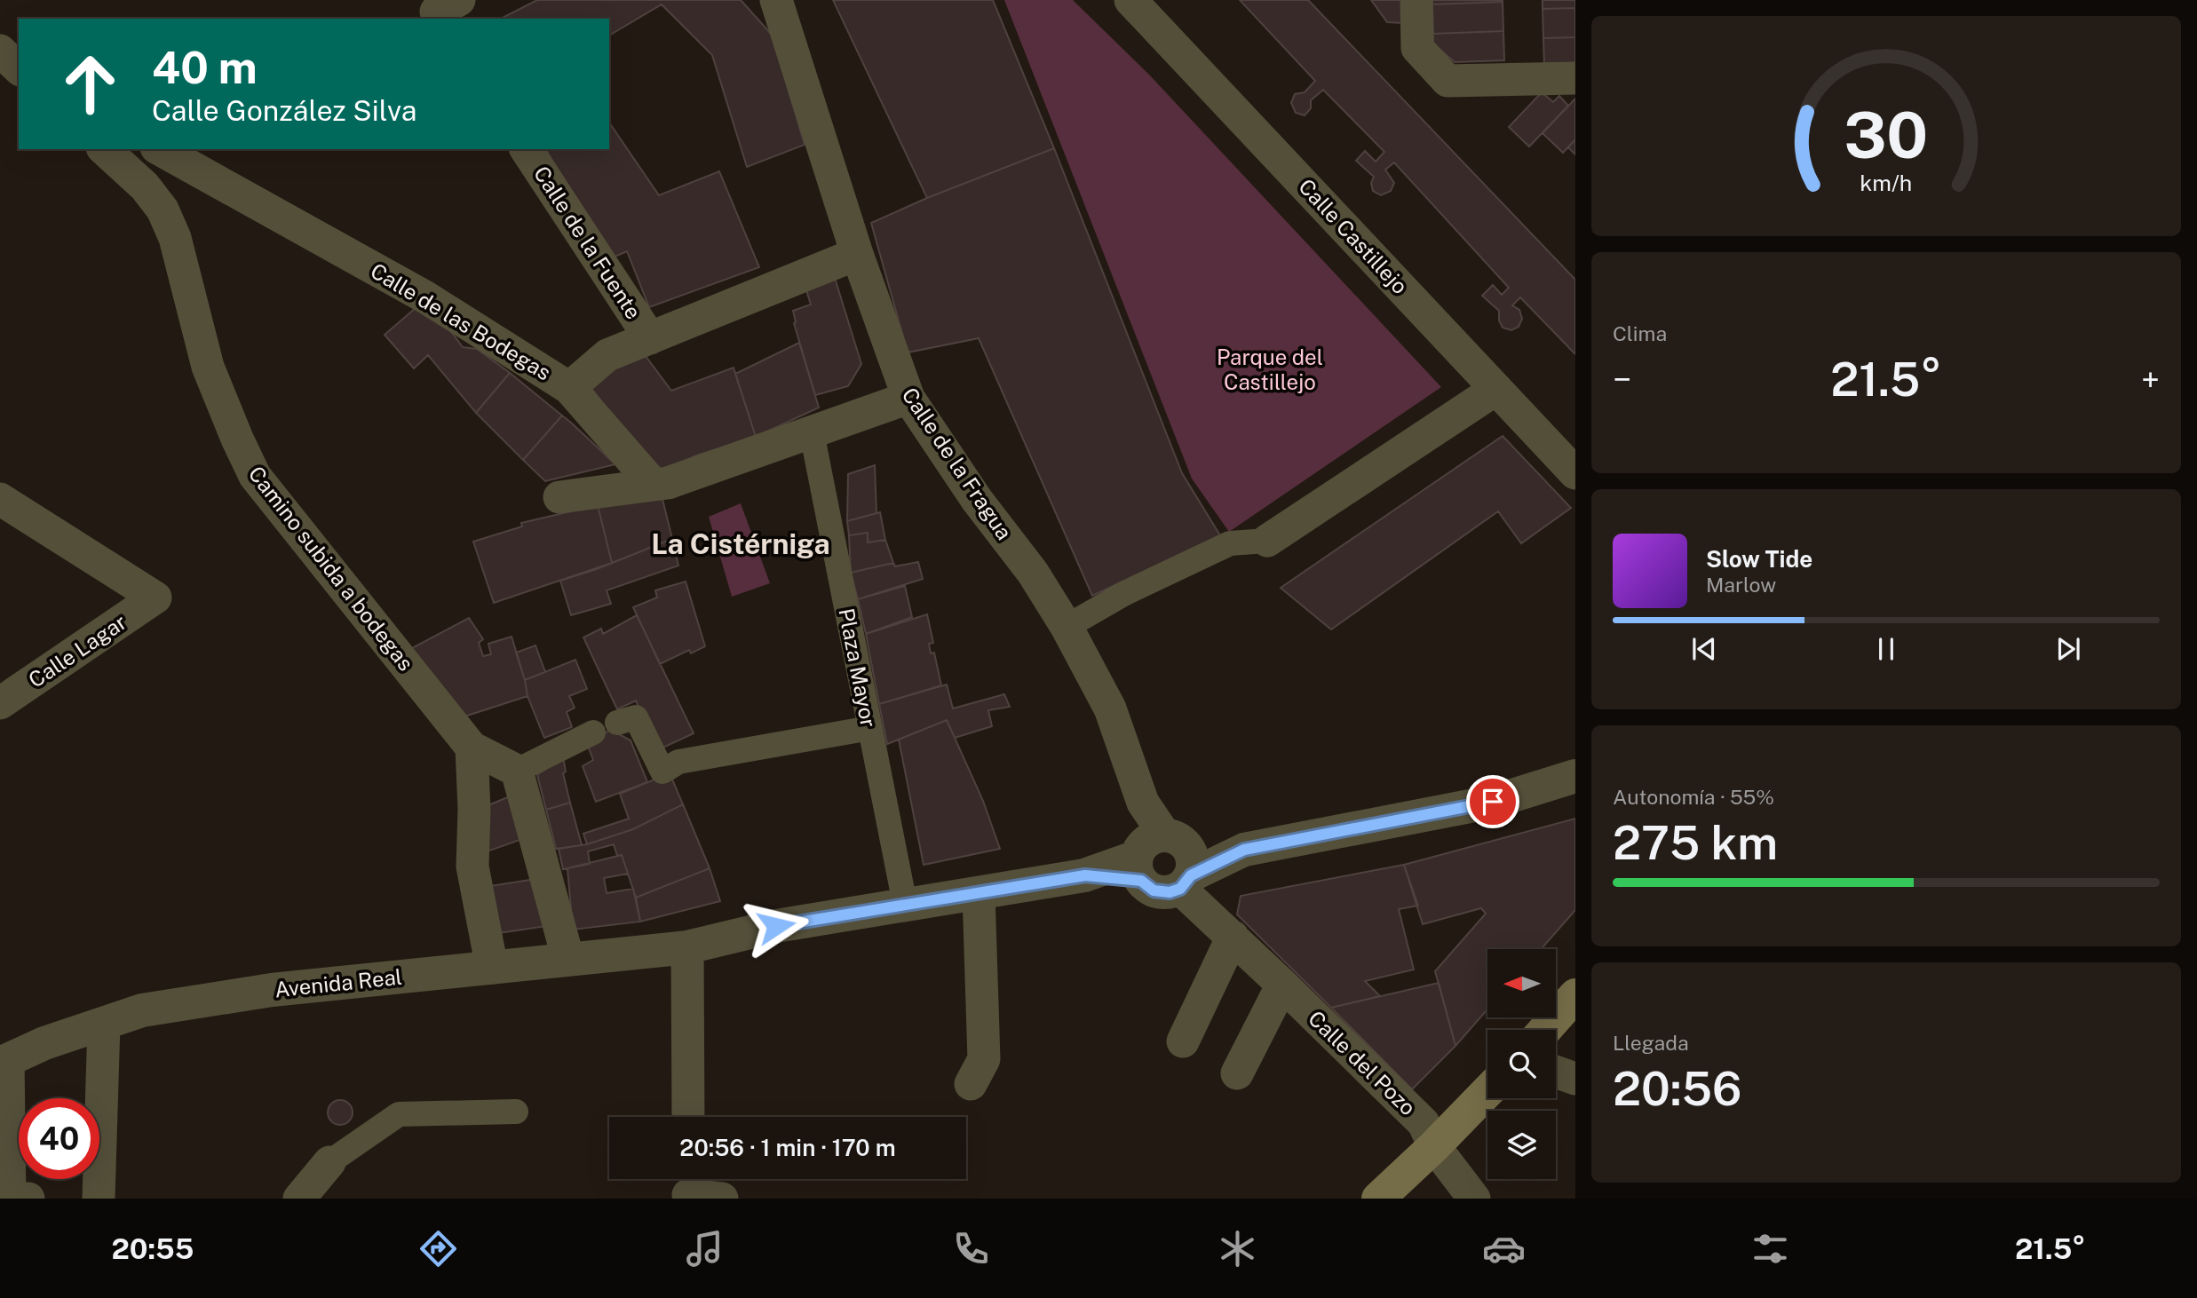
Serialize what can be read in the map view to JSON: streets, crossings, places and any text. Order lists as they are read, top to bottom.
{
  "streets": {
    "street": [
      "Calle Castillejo",
      "Calle de la Fuente",
      "Calle de las Bodegas",
      "Calle de la Fragua",
      "Camino subida a bodegas",
      "Calle Lagar",
      "Plaza Mayor",
      "Avenida Real",
      "Calle del Pozo"
    ]
  },
  "districts": ["La Cistérniga"],
  "parks": ["Parque del Castillejo"],
  "north": "left",
  "page": {
    "turn": ["40 m", "Calle González Silva"],
    "tile": [
      "Clima",
      ["Autonomía · 55%", "275 km"],
      ["Llegada", "20:56"]
    ],
    "heat": ["−", "21.5°", "+"],
    "song": ["Slow Tide", "Marlow"],
    "limit": "40",
    "trip": "20:56 · 1 min · 170 m",
    "tabs": ["20:55", "21.5°"],
    "gauge": ["30", "km/h"]
  }
}
